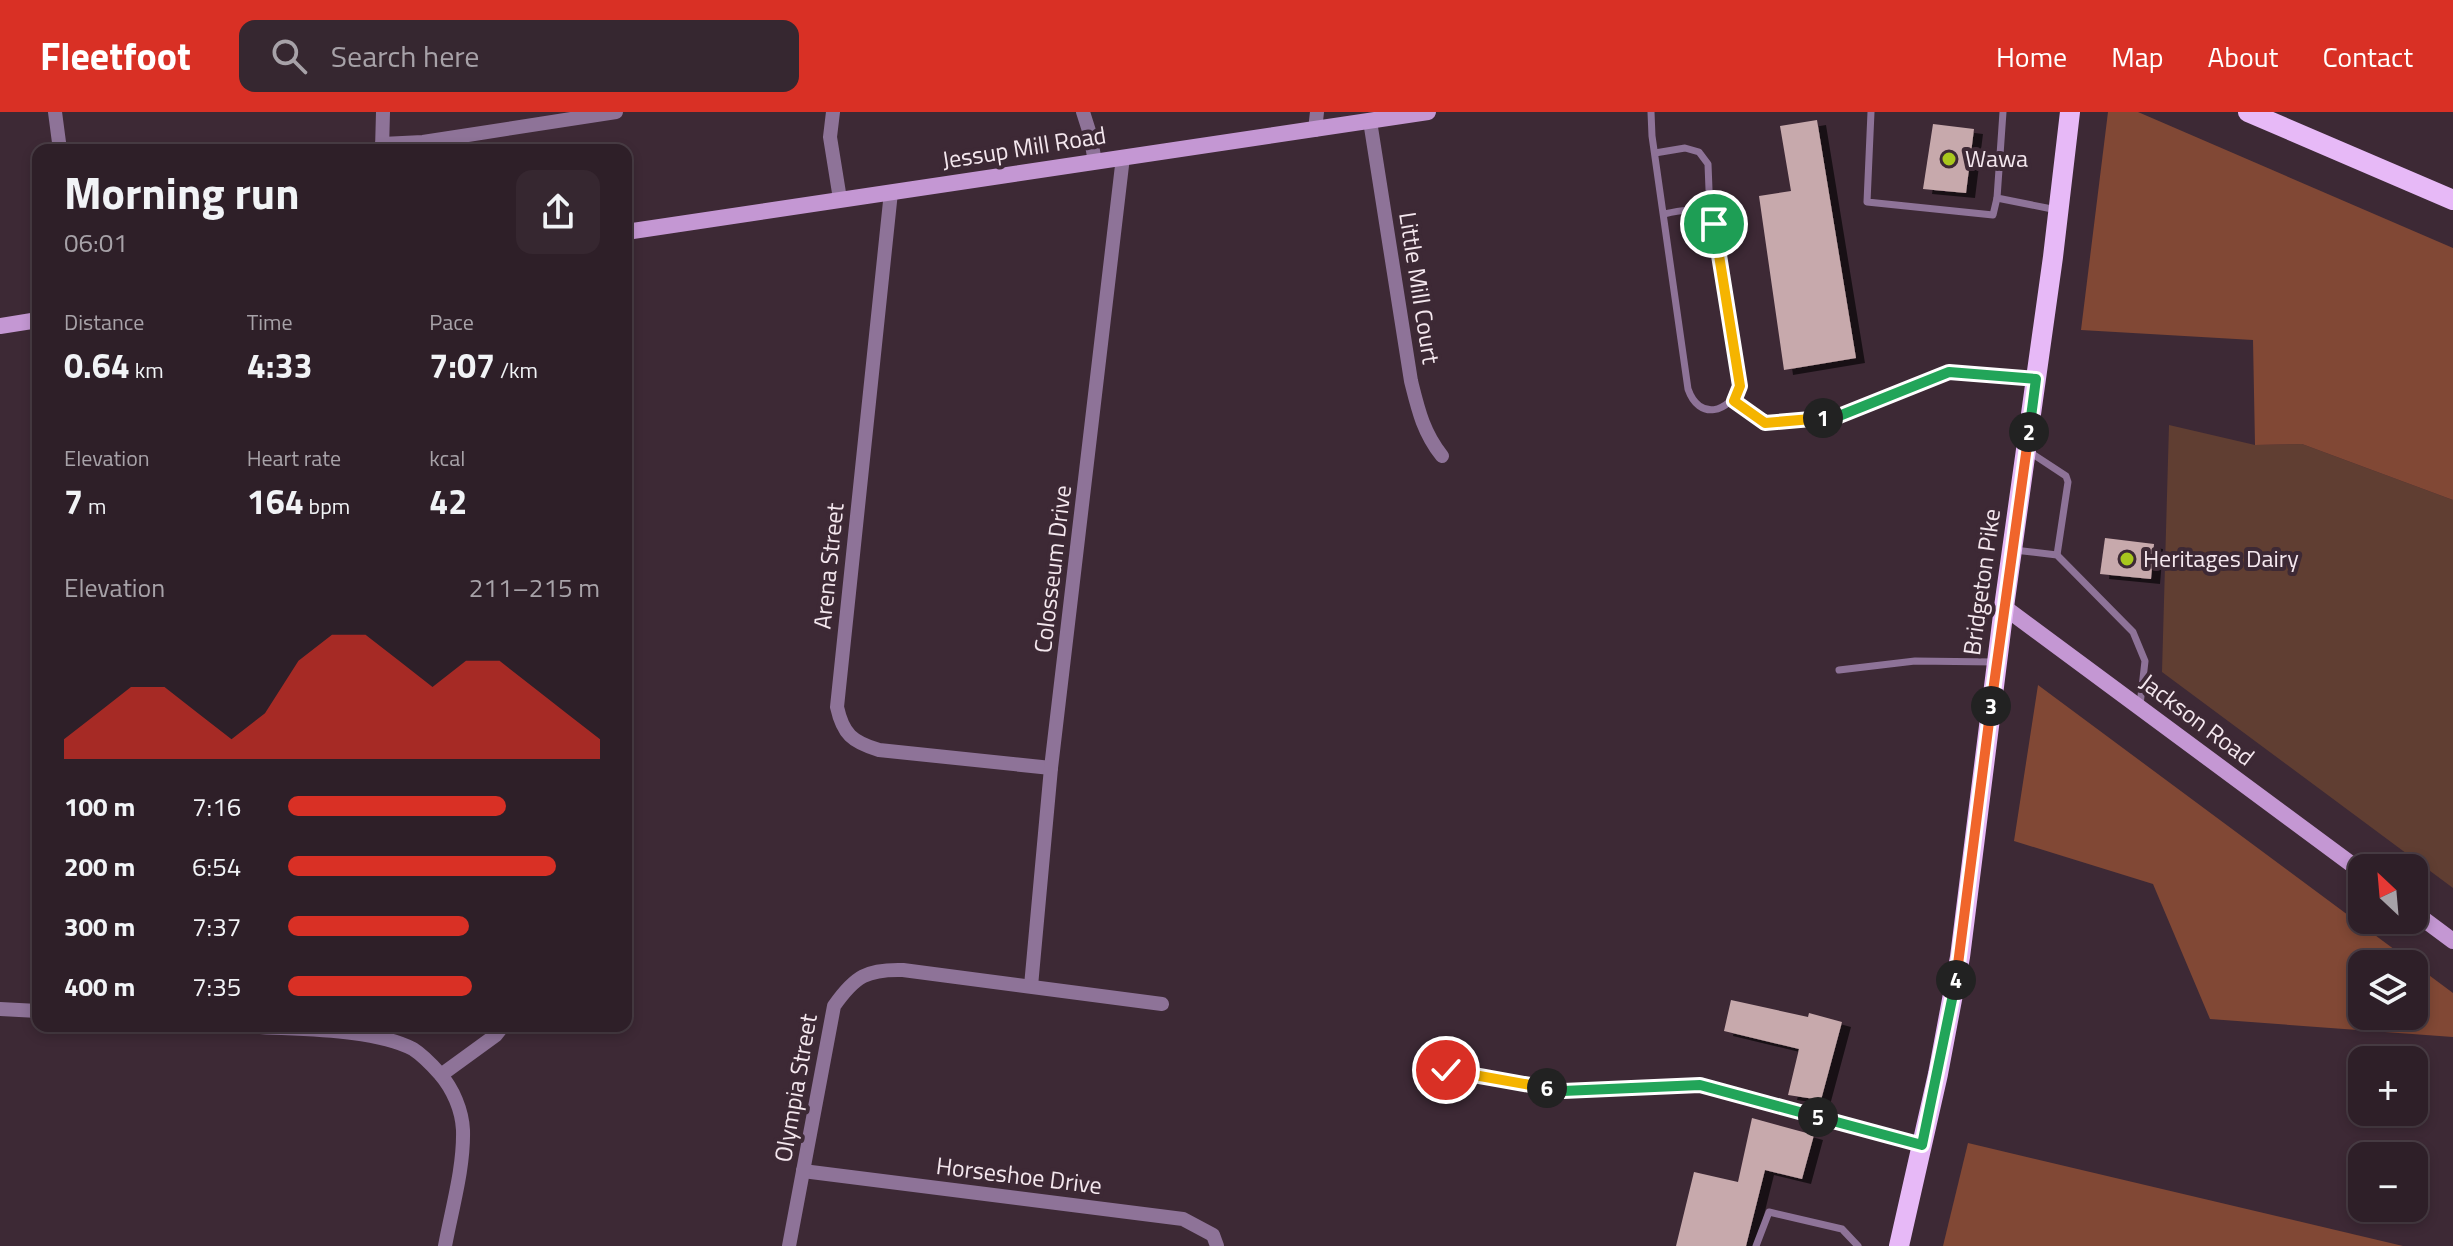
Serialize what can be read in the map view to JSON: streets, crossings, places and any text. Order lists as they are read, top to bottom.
{
  "streets": {
    "main road": ["Bridgeton Pike"],
    "street": [
      "Jessup Mill Road",
      "Little Mill Court",
      "Arena Street",
      "Colosseum Drive",
      "Jackson Road",
      "Olympia Street",
      "Horseshoe Drive"
    ]
  },
  "crossings": [
    ["Jessup Mill Road", "Little Mill Court"],
    ["Jessup Mill Road", "Arena Street"],
    ["Jessup Mill Road", "Colosseum Drive"],
    ["Arena Street", "Colosseum Drive"],
    ["Colosseum Drive", "Olympia Street"],
    ["Bridgeton Pike", "Jackson Road"],
    ["Olympia Street", "Horseshoe Drive"]
  ],
  "places": ["Wawa", "Heritages Dairy"],
  "north": "top left",
  "page": {
    "header": "Fleetfoot",
    "search": "Search here",
    "nav": [
      "Home",
      "Map",
      "About",
      "Contact"
    ],
    "heading": ["Morning run", "06:01"],
    "stats": [
      ["Distance", "0.64 km"],
      ["Time", "4:33"],
      ["Pace", "7:07 /km"],
      ["Elevation", "7 m"],
      ["Heart rate", "164 bpm"],
      ["kcal", "42"]
    ],
    "pins": [
      "1",
      "2",
      "3",
      "4",
      "6",
      "5"
    ],
    "chart": ["Elevation", "211–215 m"],
    "list": [
      {
        "name": "100 m",
        "note": "7:16"
      },
      {
        "name": "200 m",
        "note": "6:54"
      },
      {
        "name": "300 m",
        "note": "7:37"
      },
      {
        "name": "400 m",
        "note": "7:35"
      }
    ],
    "map_buttons": ["+", "−"]
  }
}
